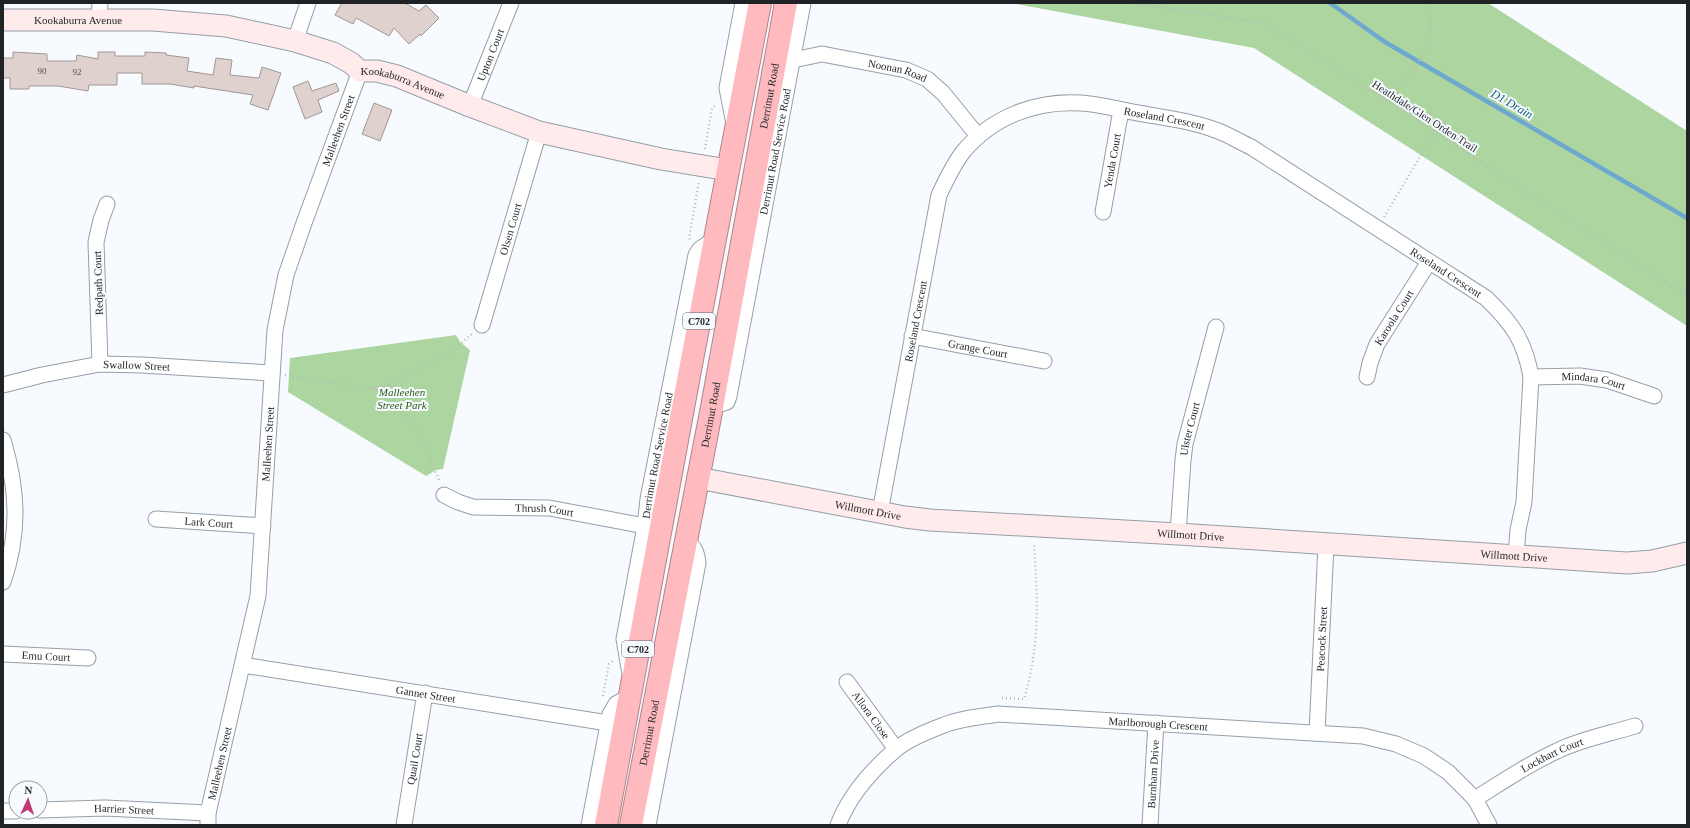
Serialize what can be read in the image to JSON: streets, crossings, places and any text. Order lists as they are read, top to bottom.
{
  "streets": {
    "highway": ["Derrimut Road", "C702"],
    "street": [
      "Kookaburra Avenue",
      "Upton Court",
      "Noonan Road",
      "Roseland Crescent",
      "Malleehen Street",
      "Derrimut Road Service Road",
      "Yenda Court",
      "Olsen Court",
      "Redpath Court",
      "Karoola Court",
      "Grange Court",
      "Swallow Street",
      "Mindara Court",
      "Ulster Court",
      "Thrush Court",
      "Willmott Drive",
      "Lark Court",
      "Peacock Street",
      "Emu Court",
      "Gannet Street",
      "Allora Close",
      "Marlborough Crescent",
      "Lockhart Court",
      "Quail Court",
      "Burnham Drive",
      "Harrier Street"
    ],
    "path": ["Heathdale/Glen Orden Trail"]
  },
  "crossings": [
    ["Kookaburra Avenue", "Upton Court"],
    ["Kookaburra Avenue", "Malleehen Street"],
    ["Kookaburra Avenue", "Olsen Court"],
    ["Kookaburra Avenue", "C702"],
    ["Noonan Road", "Roseland Crescent"],
    ["Noonan Road", "Derrimut Road Service Road"],
    ["Derrimut Road", "Derrimut Road Service Road"],
    ["Derrimut Road", "Willmott Drive"],
    ["Roseland Crescent", "Yenda Court"],
    ["Roseland Crescent", "Karoola Court"],
    ["Roseland Crescent", "Grange Court"],
    ["Roseland Crescent", "Mindara Court"],
    ["Roseland Crescent", "Willmott Drive"],
    ["Malleehen Street", "Swallow Street"],
    ["Malleehen Street", "Lark Court"],
    ["Malleehen Street", "Gannet Street"],
    ["Malleehen Street", "Harrier Street"],
    ["Derrimut Road Service Road", "C702"],
    ["Derrimut Road Service Road", "Thrush Court"],
    ["Redpath Court", "Swallow Street"],
    ["C702", "Gannet Street"],
    ["Ulster Court", "Willmott Drive"],
    ["Willmott Drive", "Peacock Street"],
    ["Peacock Street", "Marlborough Crescent"],
    ["Gannet Street", "Quail Court"],
    ["Allora Close", "Marlborough Crescent"],
    ["Marlborough Crescent", "Lockhart Court"],
    ["Marlborough Crescent", "Burnham Drive"]
  ],
  "water": ["D1 Drain"],
  "parks": ["Malleehen Street Park"],
  "house_numbers": ["90", "92"],
  "north": "top"
}
